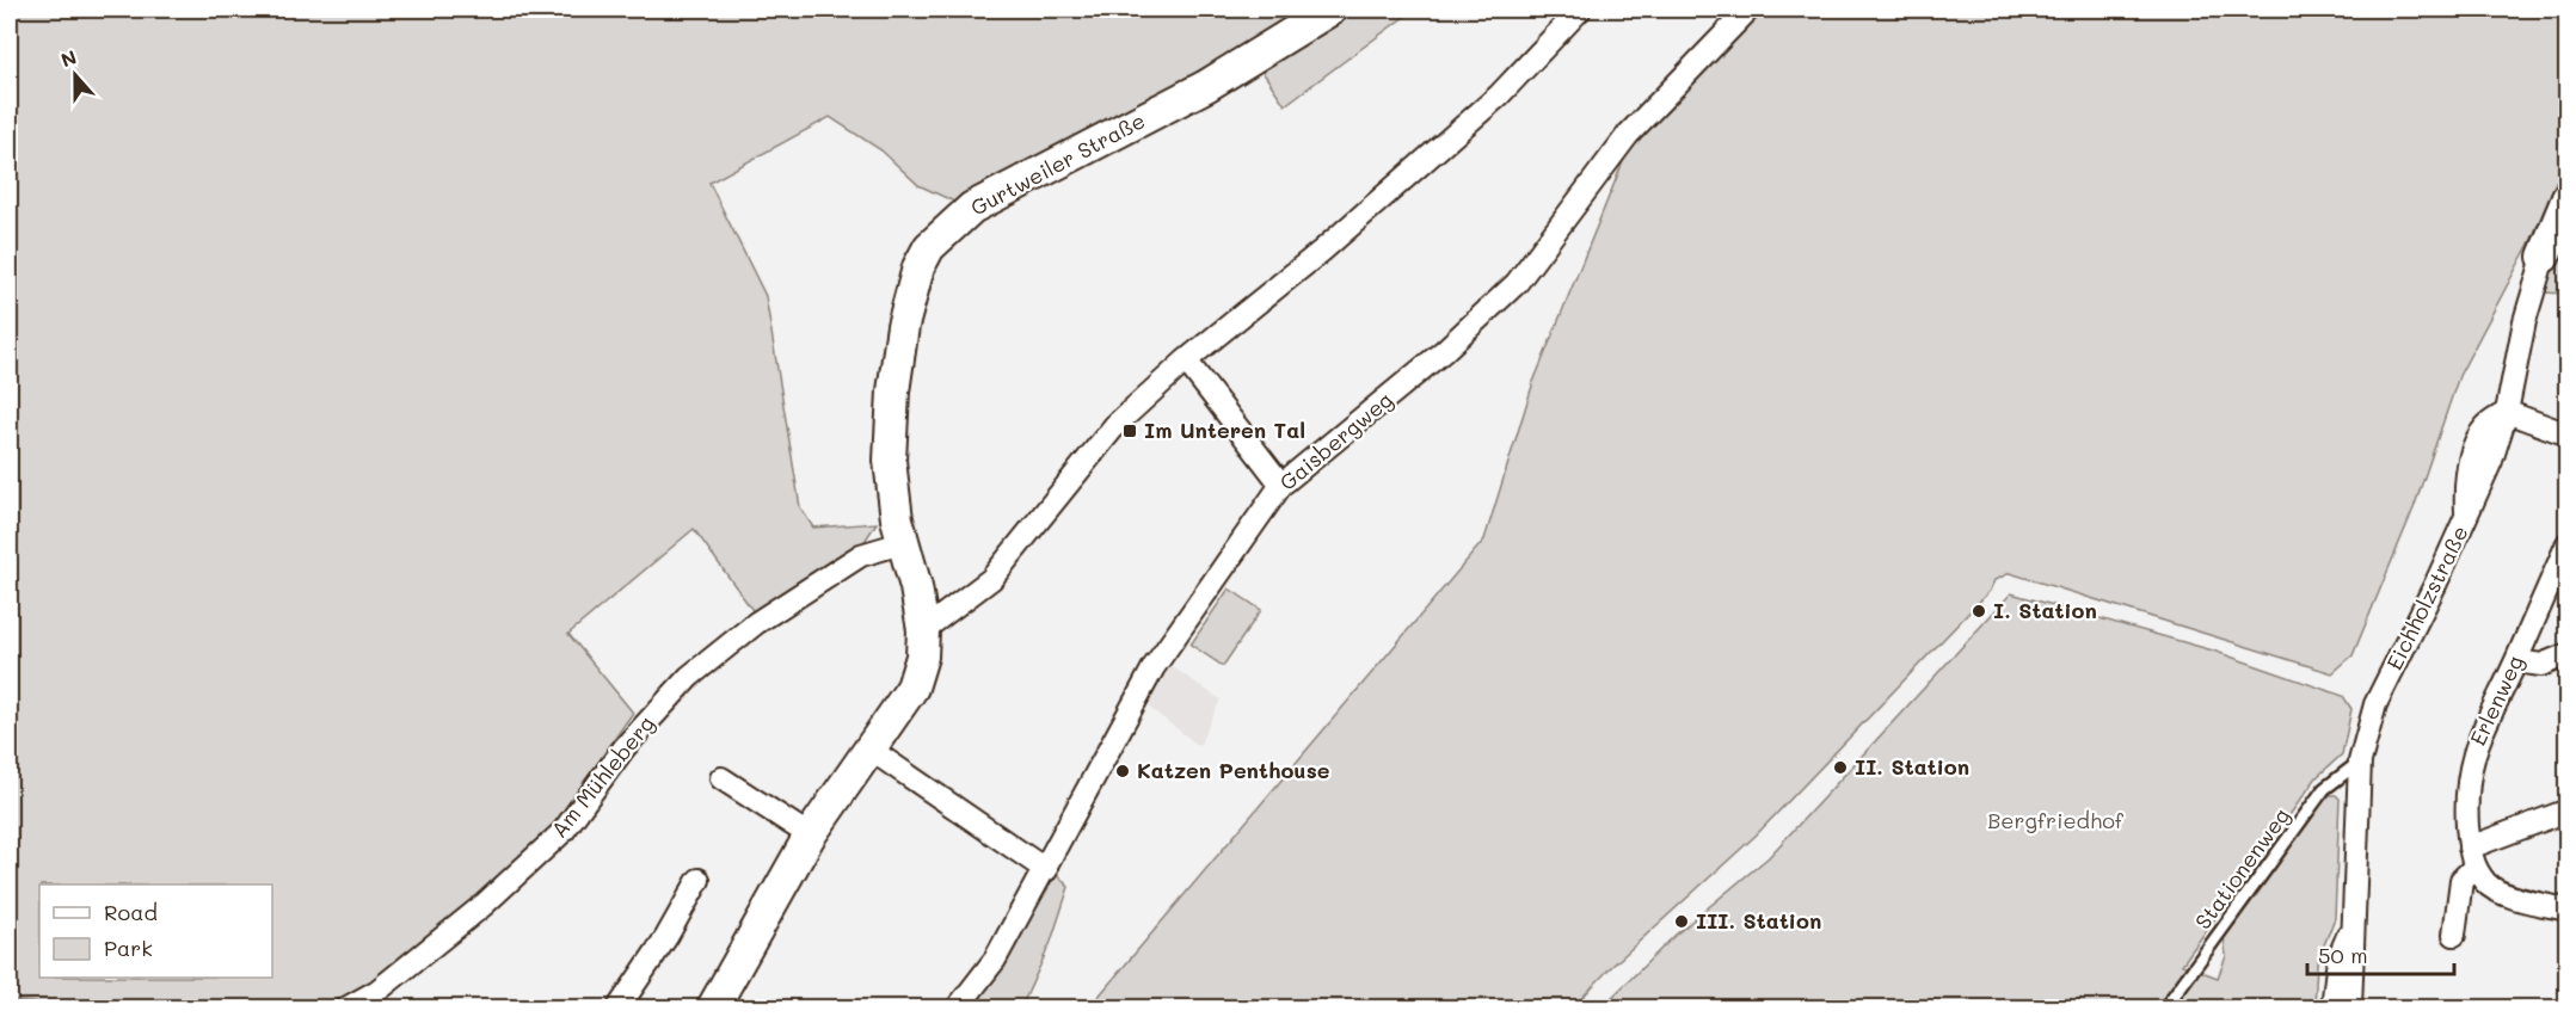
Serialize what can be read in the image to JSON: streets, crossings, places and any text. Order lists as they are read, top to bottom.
{
  "streets": {
    "main road": ["Gurtweiler Straße"],
    "street": [
      "Gaisbergweg",
      "Eichholzstraße",
      "Erlenweg",
      "Am Mühleberg"
    ],
    "lane": ["Stationenweg"]
  },
  "crossings": [
    ["Gurtweiler Straße", "Am Mühleberg"],
    ["Eichholzstraße", "Stationenweg"]
  ],
  "parks": ["Bergfriedhof"],
  "places": {
    "transit": ["Im Unteren Tal"],
    "other": [
      "I. Station",
      "II. Station",
      "Katzen Penthouse",
      "III. Station"
    ]
  },
  "legend": ["Road", "Park"],
  "scale_bar": "50 m",
  "north": "top"
}
